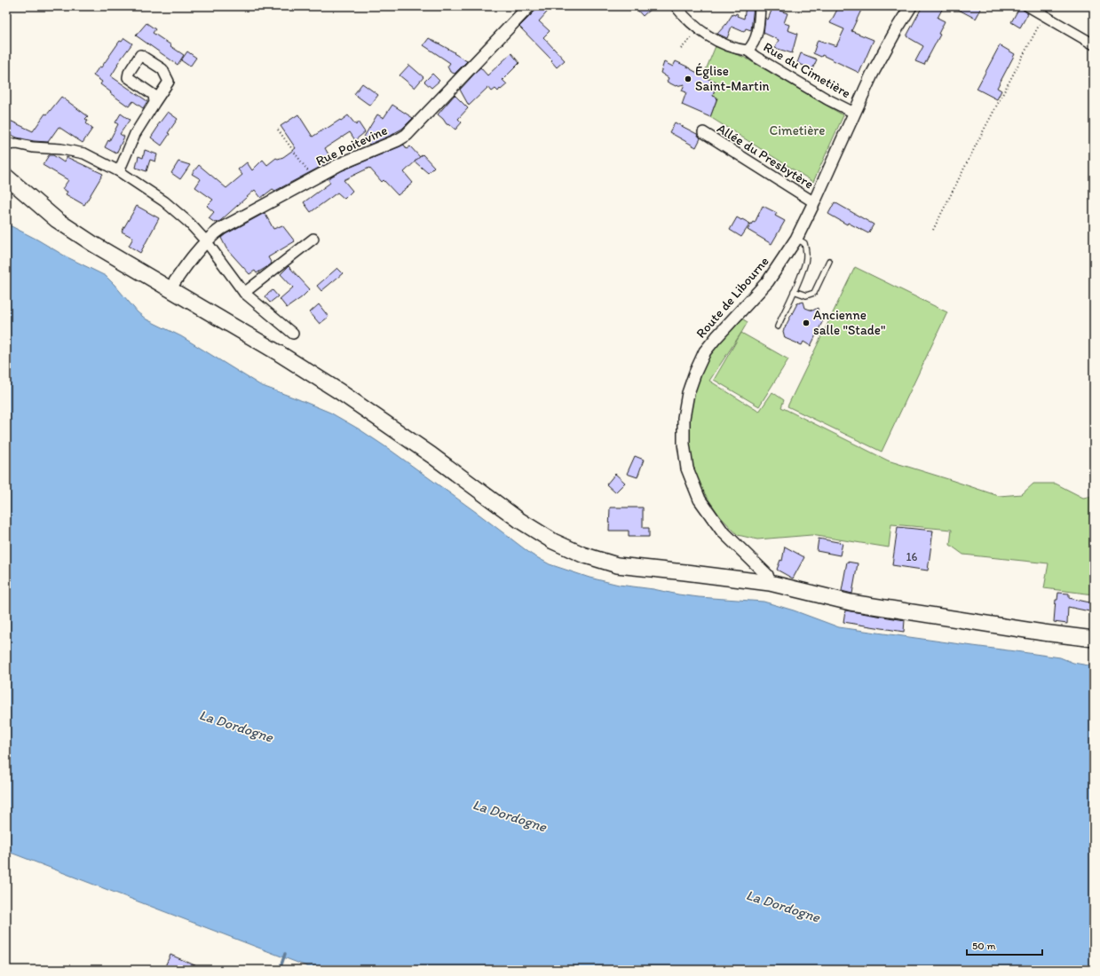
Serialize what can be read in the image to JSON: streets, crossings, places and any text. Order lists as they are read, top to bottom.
{
  "streets": {
    "street": [
      "Rue du Cimetière",
      "Rue Poitevine",
      "Allée du Presbytère",
      "Route de Libourne"
    ]
  },
  "crossings": [
    ["Rue du Cimetière", "Route de Libourne"],
    ["Allée du Presbytère", "Route de Libourne"]
  ],
  "water": ["La Dordogne"],
  "parks": ["Cimetière"],
  "places": ["Église Saint-Martin", "Ancienne salle \"Stade\""],
  "house_numbers": ["16"],
  "scale_bar": "50 m"
}
